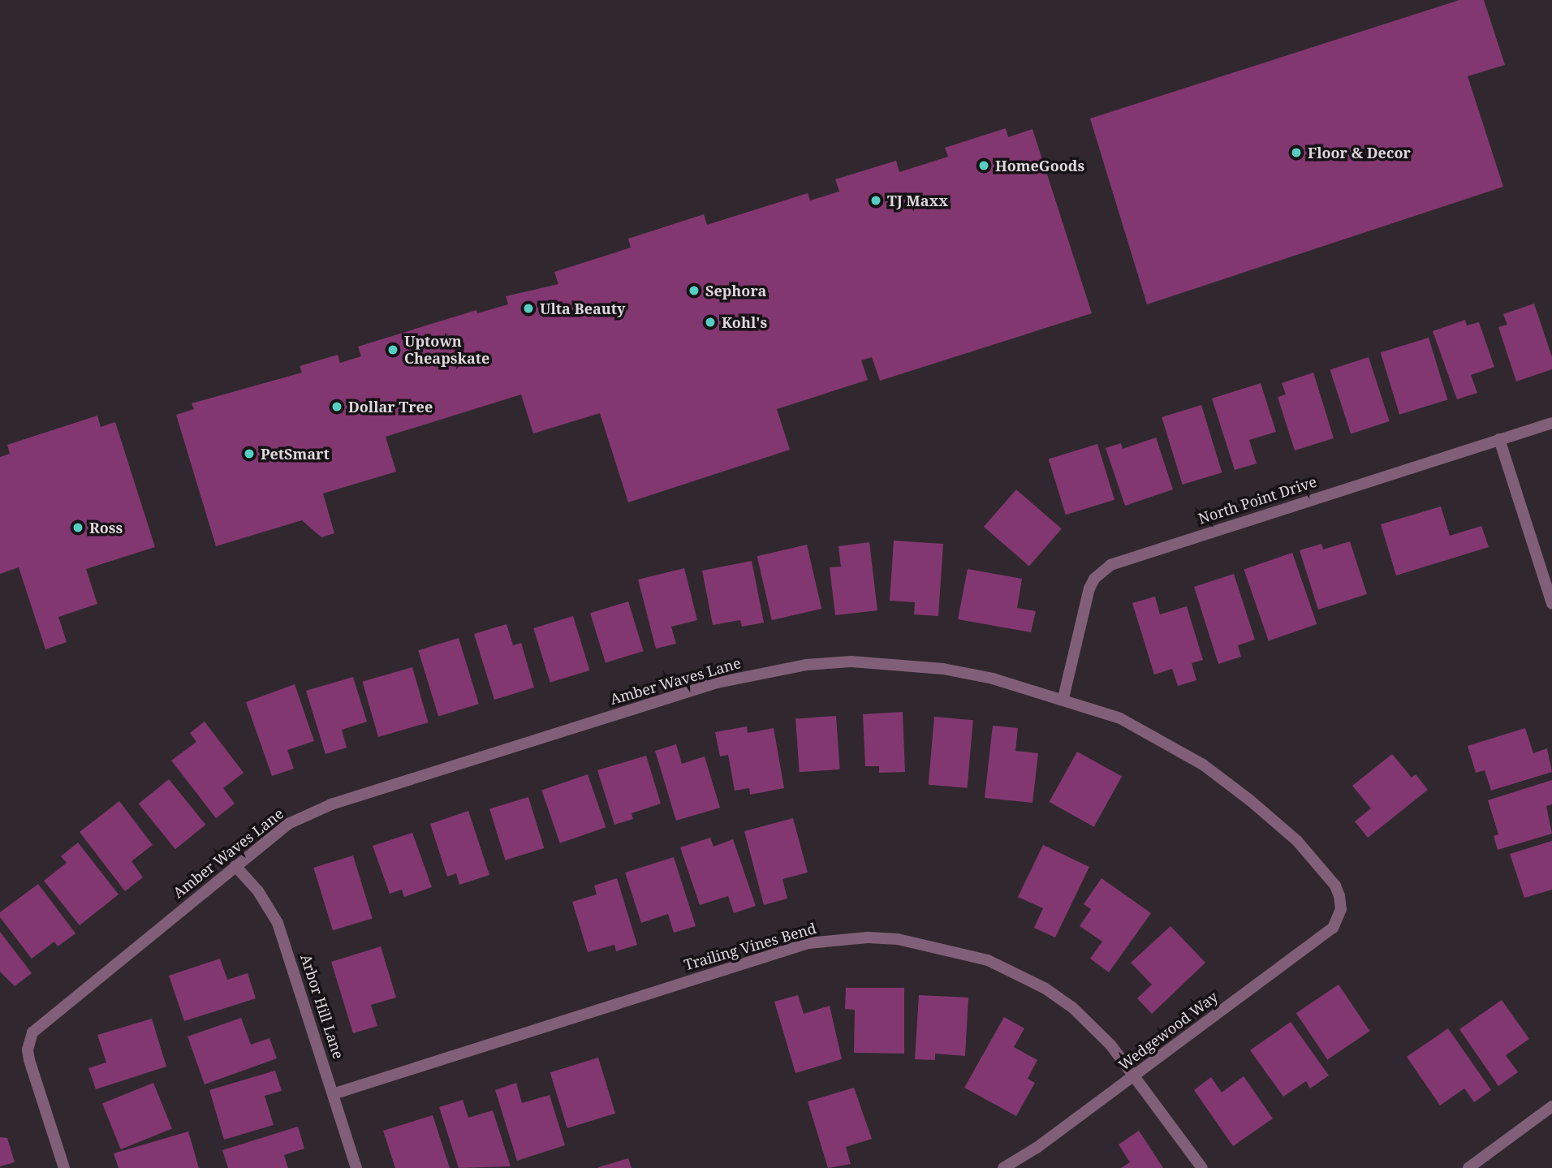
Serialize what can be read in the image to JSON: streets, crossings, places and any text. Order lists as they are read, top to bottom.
{
  "streets": {
    "street": [
      "North Point Drive",
      "Amber Waves Lane",
      "Trailing Vines Bend",
      "Arbor Hill Lane",
      "Wedgewood Way"
    ]
  },
  "crossings": [
    ["North Point Drive", "Amber Waves Lane"],
    ["Amber Waves Lane", "Arbor Hill Lane"],
    ["Amber Waves Lane", "Wedgewood Way"],
    ["Trailing Vines Bend", "Arbor Hill Lane"],
    ["Trailing Vines Bend", "Wedgewood Way"]
  ],
  "places": [
    "Floor & Decor",
    "HomeGoods",
    "TJ Maxx",
    "Sephora",
    "Ulta Beauty",
    "Kohl's",
    "Uptown Cheapskate",
    "Dollar Tree",
    "PetSmart",
    "Ross"
  ]
}
